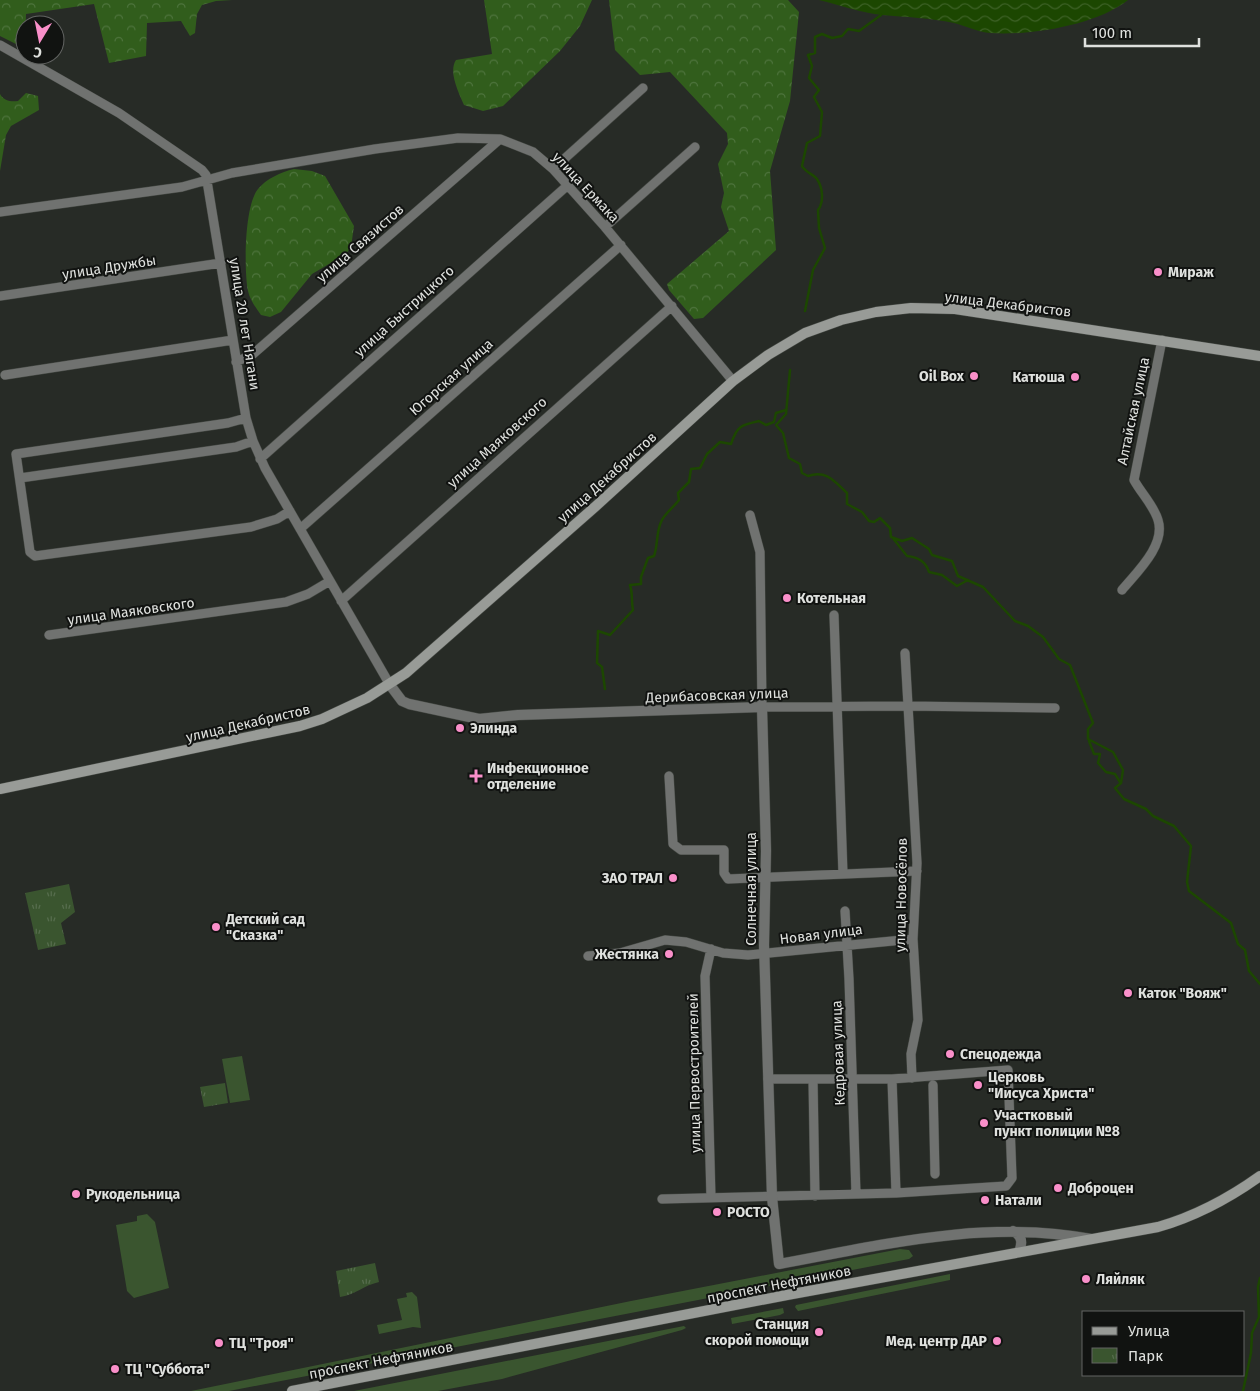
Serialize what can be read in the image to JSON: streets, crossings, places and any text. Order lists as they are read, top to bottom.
{
  "streets": {
    "main road": ["улица Декабристов", "проспект Нефтяников"],
    "street": [
      "улица Ермака",
      "улица Связистов",
      "улица Дружбы",
      "улица Быстрицкого",
      "улица 20 лет Нягани",
      "Югорская улица",
      "Алтайская улица",
      "улица Маяковского",
      "Дерибасовская улица",
      "Солнечная улица",
      "улица Новосёлов",
      "Новая улица",
      "Кедровая улица",
      "улица Первостроителей"
    ]
  },
  "crossings": [
    ["улица Ермака", "улица Связистов"],
    ["улица Ермака", "улица Декабристов"],
    ["улица Ермака", "улица Быстрицкого"],
    ["улица Ермака", "улица 20 лет Нягани"],
    ["улица Ермака", "Югорская улица"],
    ["улица Ермака", "улица Маяковского"],
    ["улица Связистов", "улица 20 лет Нягани"],
    ["улица Дружбы", "улица 20 лет Нягани"],
    ["улица Декабристов", "улица 20 лет Нягани"],
    ["улица Декабристов", "Алтайская улица"],
    ["улица Декабристов", "Дерибасовская улица"],
    ["улица Быстрицкого", "улица 20 лет Нягани"],
    ["улица 20 лет Нягани", "Югорская улица"],
    ["улица 20 лет Нягани", "улица Маяковского"],
    ["улица 20 лет Нягани", "Дерибасовская улица"],
    ["Дерибасовская улица", "Солнечная улица"],
    ["Дерибасовская улица", "улица Новосёлов"],
    ["Солнечная улица", "Новая улица"],
    ["улица Новосёлов", "Новая улица"],
    ["Новая улица", "Кедровая улица"],
    ["Новая улица", "улица Первостроителей"]
  ],
  "places": {
    "other": [
      "Мираж",
      "Oil Box",
      "Катюша",
      "Котельная",
      "Элинда",
      "ЗАО ТРАЛ",
      "Детский сад \"Сказка\"",
      "Жестянка",
      "Каток \"Вояж\"",
      "Спецодежда",
      "Церковь \"Иисуса Христа\"",
      "Участковый пункт полиции №8",
      "Доброцен",
      "Рукодельница",
      "Натали",
      "РОСТО",
      "Ляйляк",
      "Станция скорой помощи",
      "Мед. центр ДАР",
      "ТЦ \"Троя\"",
      "ТЦ \"Суббота\""
    ],
    "health": ["Инфекционное отделение"]
  },
  "legend": ["Улица", "Парк"],
  "scale_bar": "100 m",
  "north": "bottom"
}
